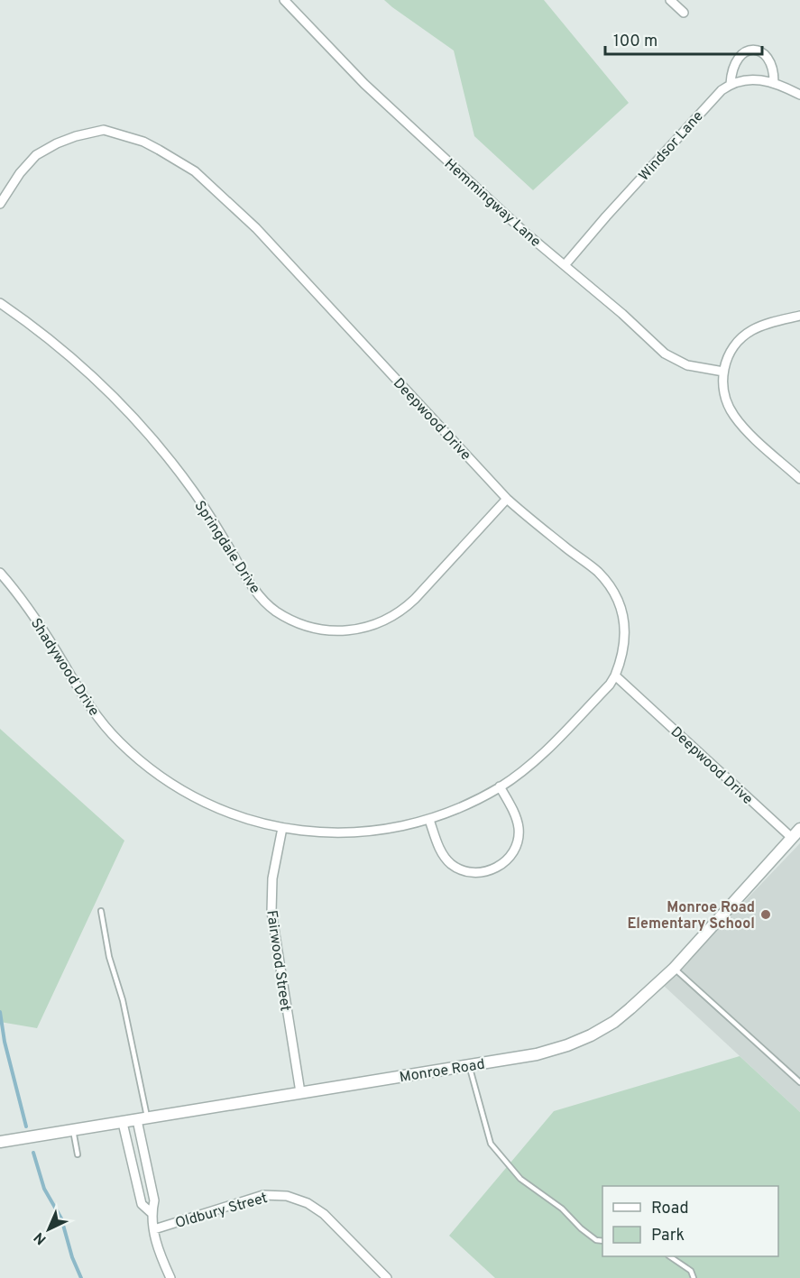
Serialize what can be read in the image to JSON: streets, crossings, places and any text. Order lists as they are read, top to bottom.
{
  "streets": {
    "street": [
      "Windsor Lane",
      "Hemmingway Lane",
      "Deepwood Drive",
      "Springdale Drive",
      "Shadywood Drive",
      "Fairwood Street",
      "Monroe Road",
      "Oldbury Street"
    ]
  },
  "crossings": [
    ["Windsor Lane", "Hemmingway Lane"],
    ["Deepwood Drive", "Springdale Drive"],
    ["Deepwood Drive", "Shadywood Drive"],
    ["Deepwood Drive", "Monroe Road"],
    ["Shadywood Drive", "Fairwood Street"],
    ["Fairwood Street", "Monroe Road"]
  ],
  "places": ["Monroe Road Elementary School"],
  "legend": ["Road", "Park"],
  "scale_bar": "100 m",
  "north": "bottom left"
}
